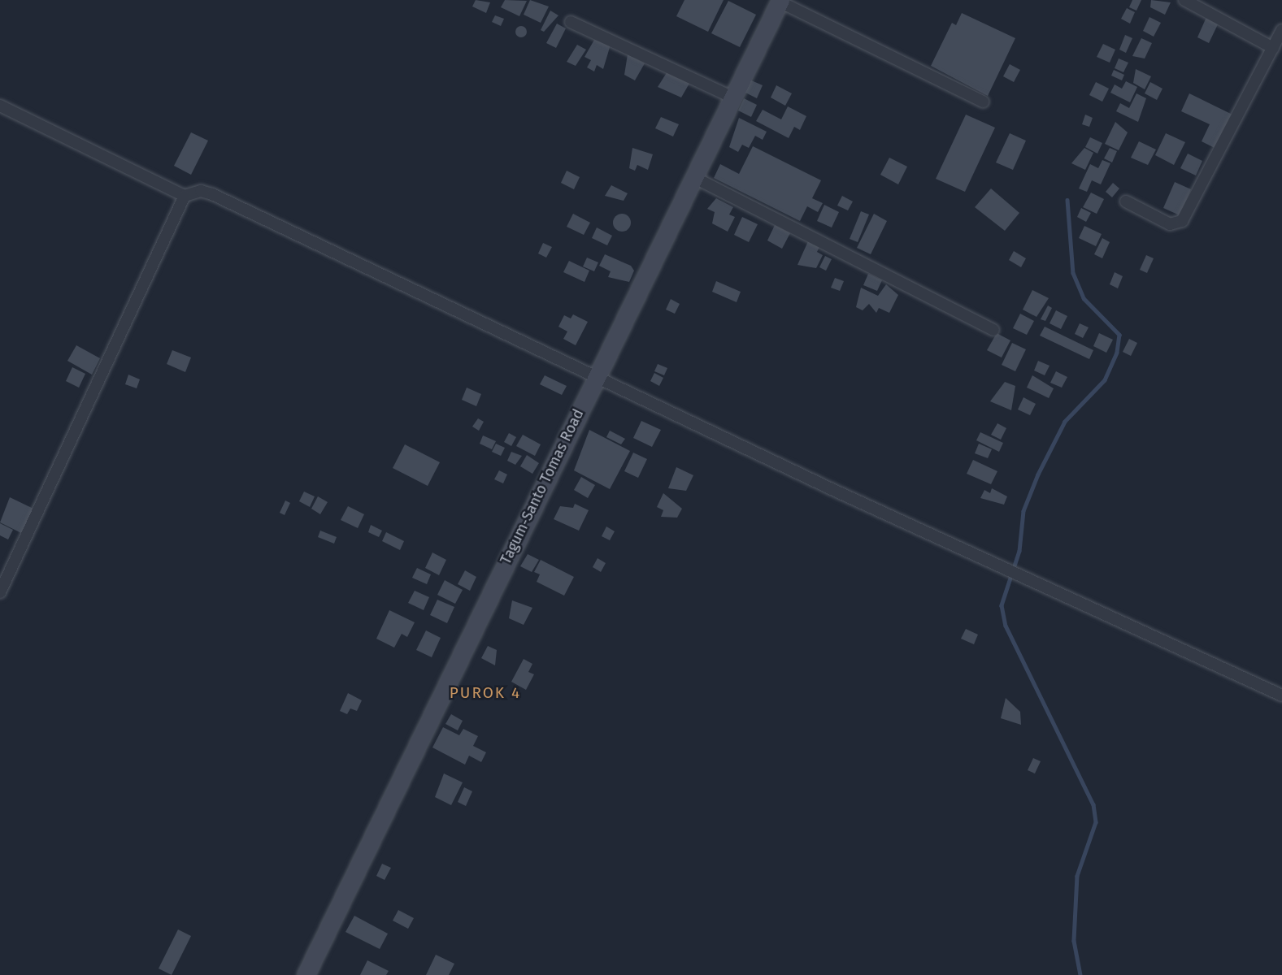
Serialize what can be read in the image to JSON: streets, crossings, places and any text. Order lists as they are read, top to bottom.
{
  "streets": {
    "main road": ["Tagum-Santo Tomas Road"]
  },
  "districts": ["PUROK 4"]
}
